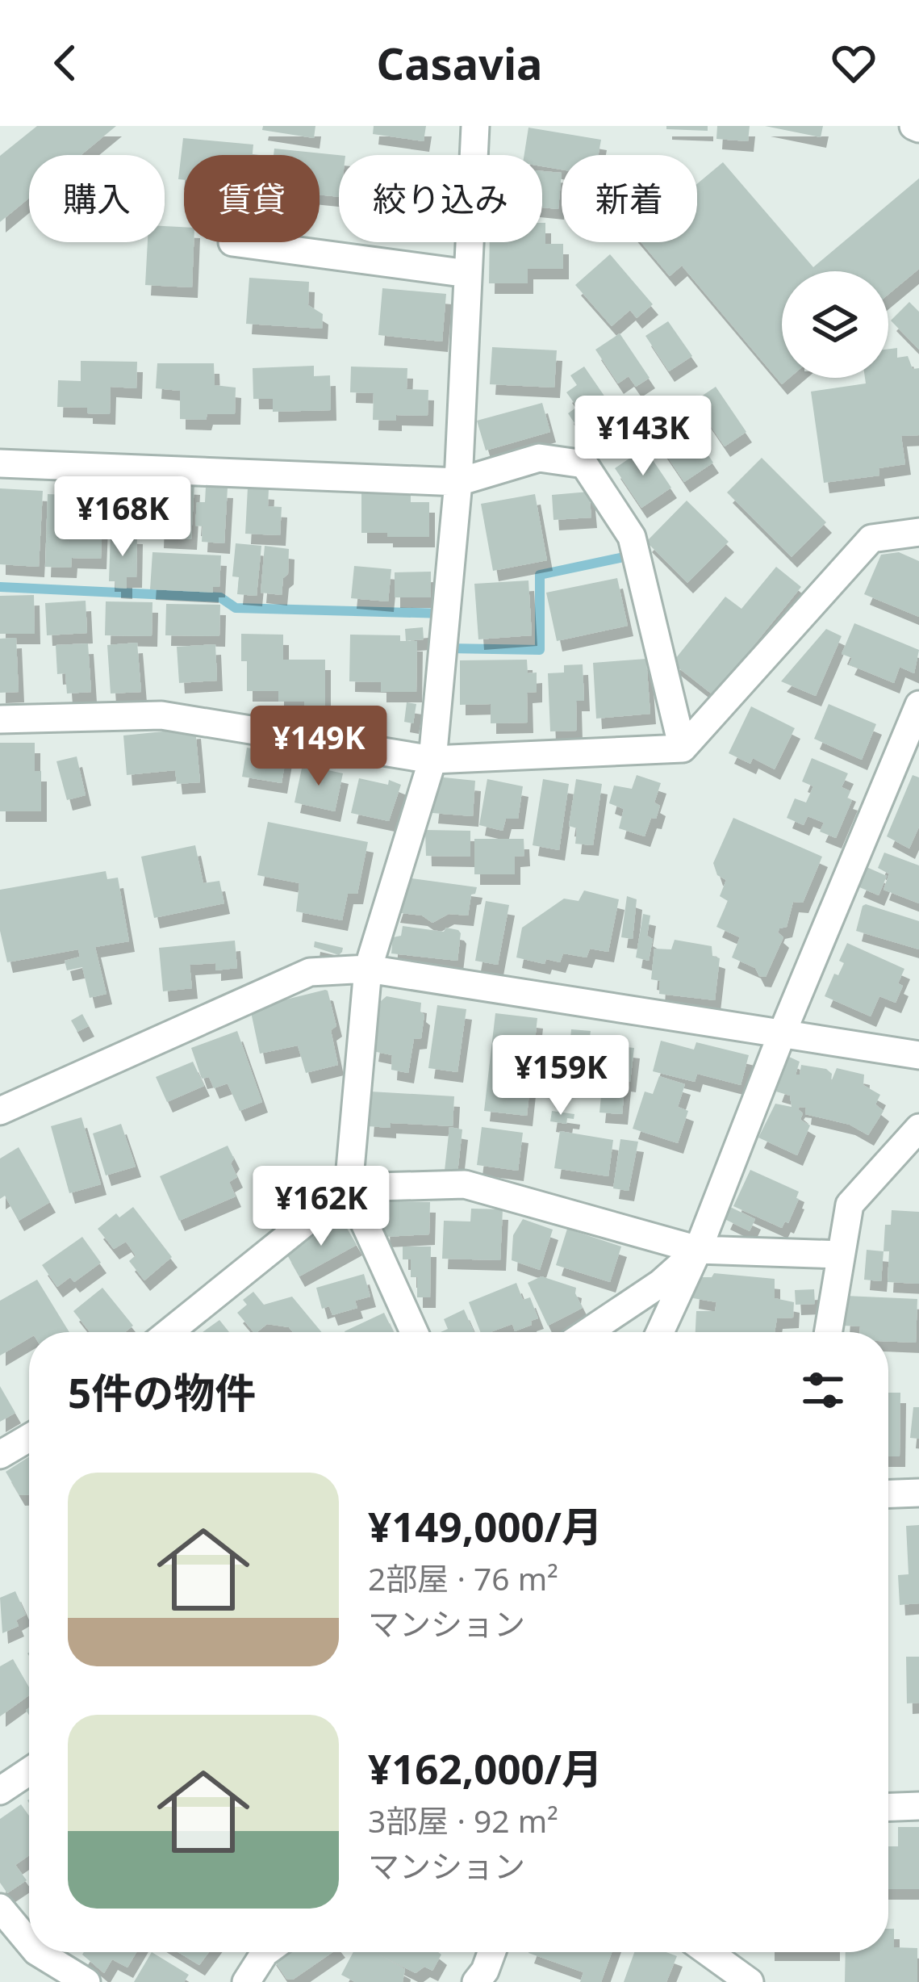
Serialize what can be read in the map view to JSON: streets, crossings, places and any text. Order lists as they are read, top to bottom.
{
  "page": {
    "header": "Casavia",
    "chip": [
      "購入",
      "賃貸",
      "絞り込み",
      "新着"
    ],
    "price": [
      "¥143K",
      "¥168K",
      "¥149K",
      "¥159K",
      "¥162K"
    ],
    "heading": "5件の物件",
    "list": [
      {
        "name": "¥149,000/月",
        "note": "2部屋 · 76 m² · マンション"
      },
      {
        "name": "¥162,000/月",
        "note": "3部屋 · 92 m² · マンション"
      }
    ]
  }
}
